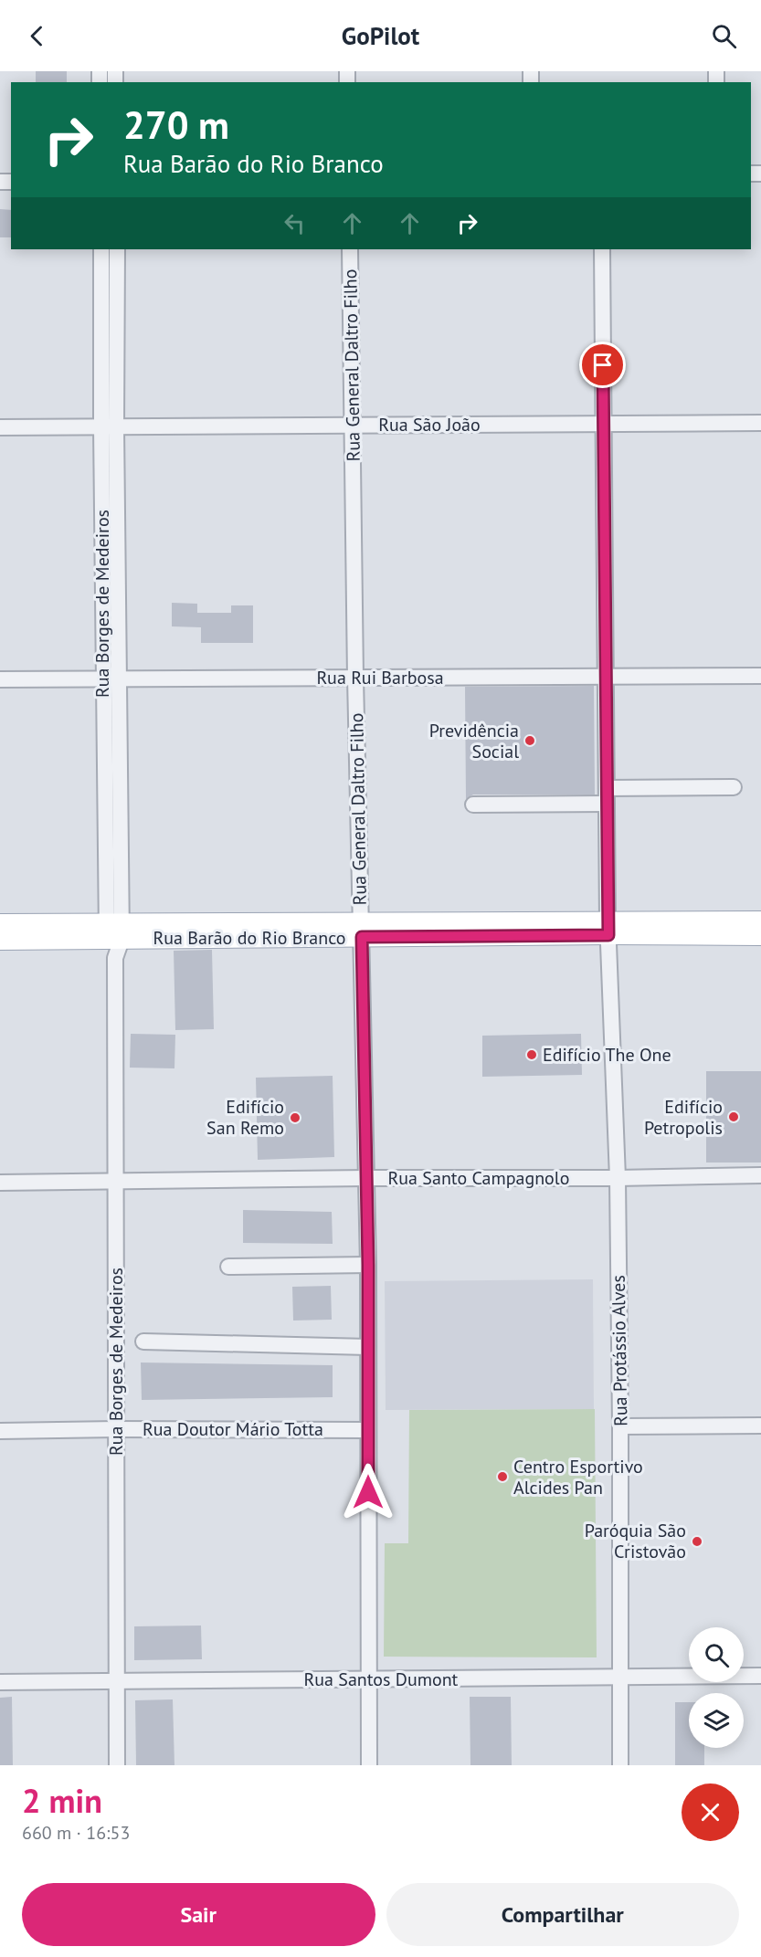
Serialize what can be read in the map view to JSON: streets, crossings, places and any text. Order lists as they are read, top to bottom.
{
  "streets": {
    "main road": ["Rua Barão do Rio Branco"],
    "street": [
      "Rua General Daltro Filho",
      "Rua São João",
      "Rua Borges de Medeiros",
      "Rua Rui Barbosa",
      "Rua Santo Campagnolo",
      "Rua Protássio Alves",
      "Rua Doutor Mário Totta",
      "Rua Santos Dumont"
    ]
  },
  "crossings": [
    ["Rua General Daltro Filho", "Rua São João"],
    ["Rua General Daltro Filho", "Rua Rui Barbosa"],
    ["Rua General Daltro Filho", "Rua Barão do Rio Branco"],
    ["Rua General Daltro Filho", "Rua Santo Campagnolo"],
    ["Rua General Daltro Filho", "Rua Doutor Mário Totta"],
    ["Rua General Daltro Filho", "Rua Santos Dumont"],
    ["Rua São João", "Rua Borges de Medeiros"],
    ["Rua São João", "Rua Protássio Alves"],
    ["Rua Borges de Medeiros", "Rua Rui Barbosa"],
    ["Rua Borges de Medeiros", "Rua Barão do Rio Branco"],
    ["Rua Borges de Medeiros", "Rua Santo Campagnolo"],
    ["Rua Borges de Medeiros", "Rua Doutor Mário Totta"],
    ["Rua Borges de Medeiros", "Rua Santos Dumont"],
    ["Rua Rui Barbosa", "Rua Protássio Alves"],
    ["Rua Barão do Rio Branco", "Rua Protássio Alves"],
    ["Rua Santo Campagnolo", "Rua Protássio Alves"],
    ["Rua Protássio Alves", "Rua Santos Dumont"]
  ],
  "places": [
    "Previdência Social",
    "Edifício The One",
    "Edifício Petropolis",
    "Edifício San Remo",
    "Centro Esportivo Alcides Pan",
    "Paróquia São Cristovão"
  ],
  "page": {
    "header": "GoPilot",
    "turn": ["270 m", "Rua Barão do Rio Branco"],
    "heading": ["2 min", "660 m · 16:53"],
    "buttons": ["Sair", "Compartilhar"]
  }
}
